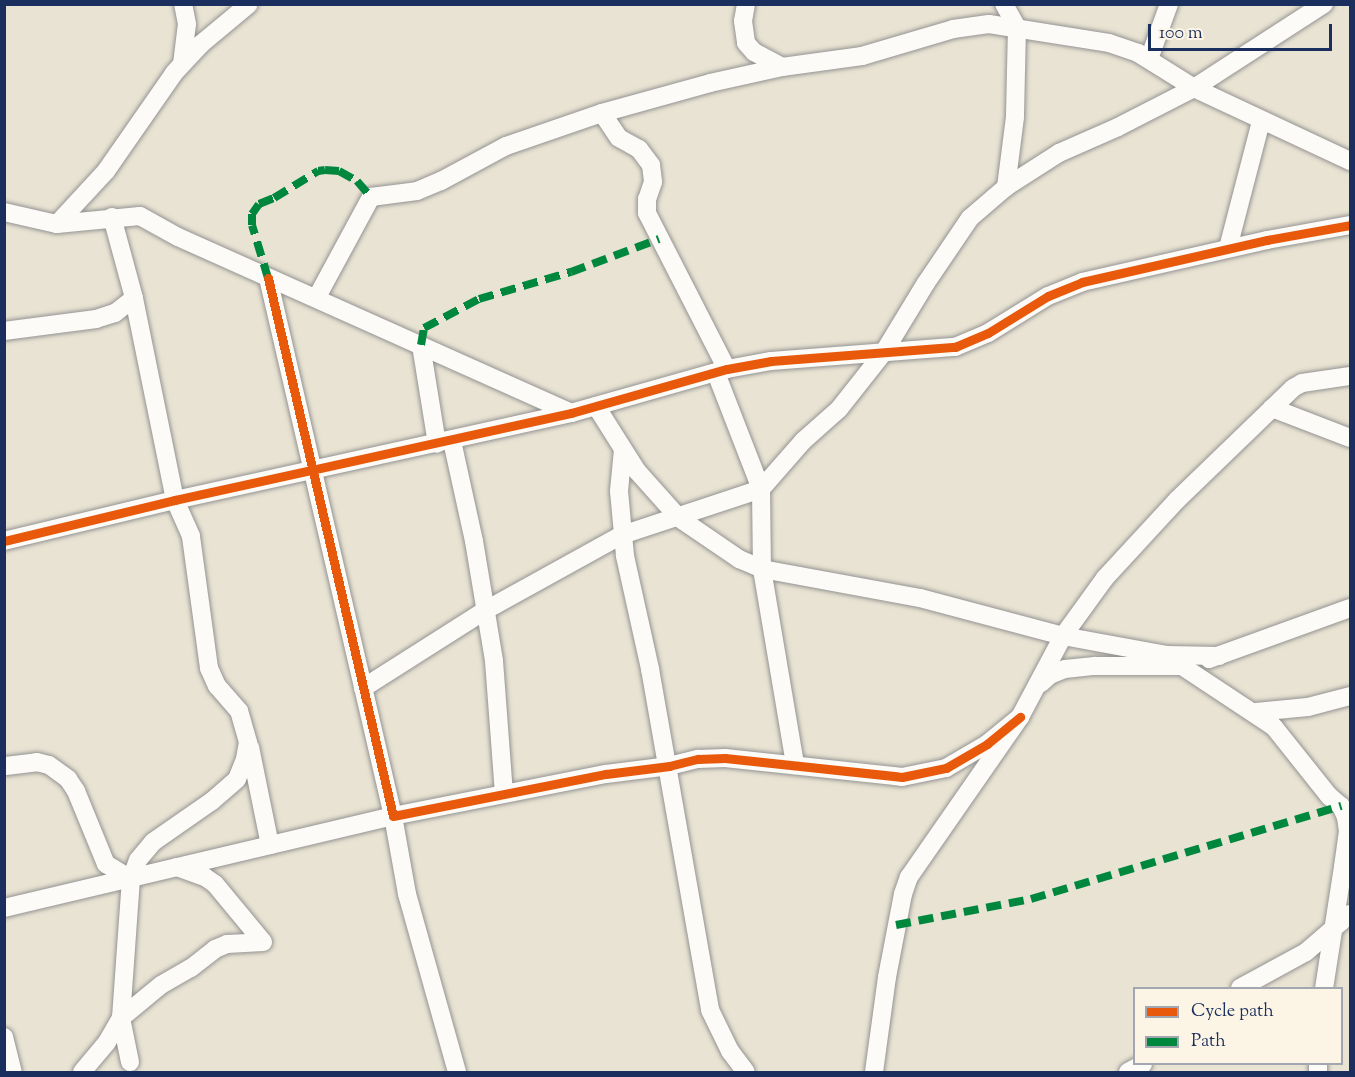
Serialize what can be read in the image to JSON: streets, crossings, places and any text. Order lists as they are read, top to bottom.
{
  "legend": ["Cycle path", "Path"],
  "scale_bar": "100 m"
}
